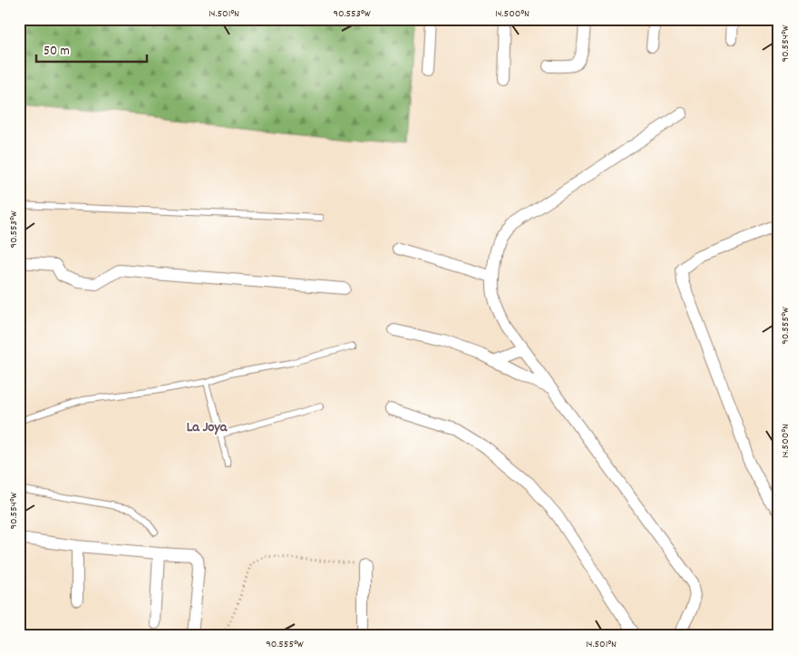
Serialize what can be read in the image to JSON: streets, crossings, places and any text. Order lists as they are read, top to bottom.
{
  "districts": ["La Joya"],
  "scale_bar": "50 m",
  "coordinates": [
    "14.501°N",
    "90.553°W",
    "14.500°N",
    "90.554°W",
    "90.555°W"
  ]
}
